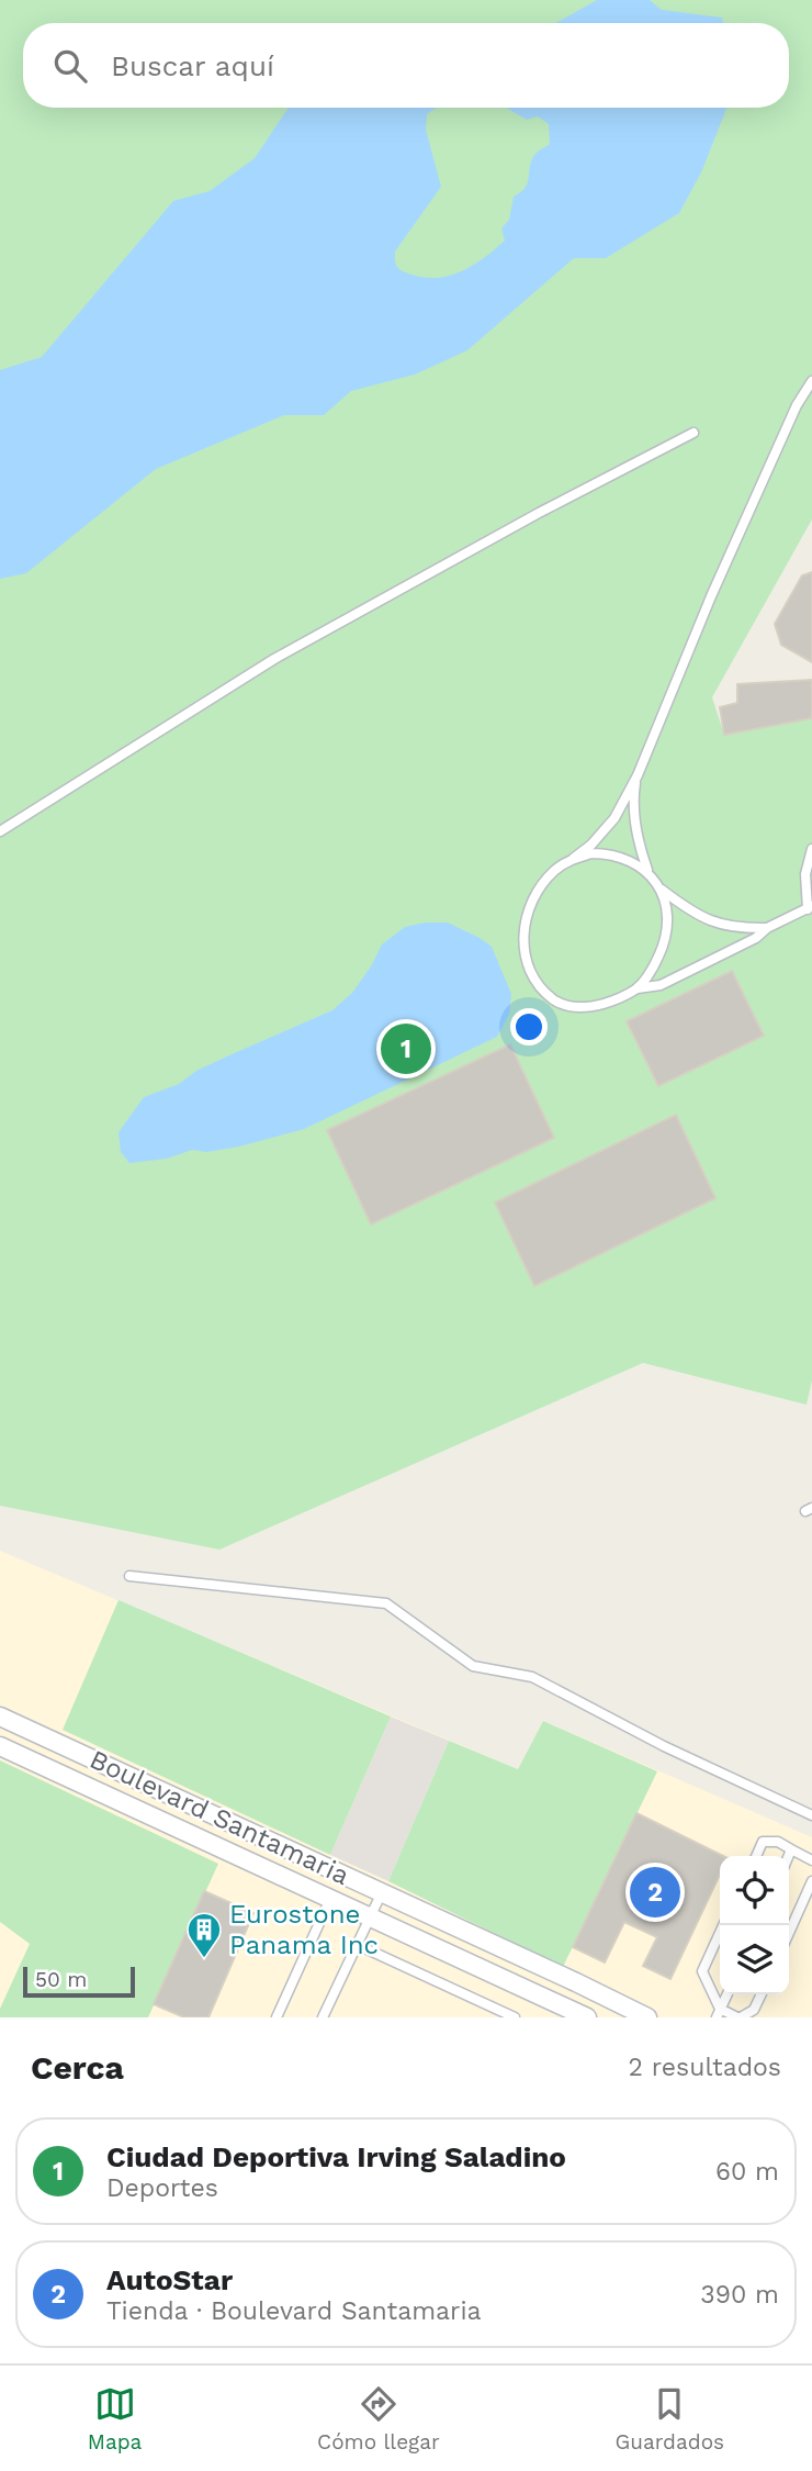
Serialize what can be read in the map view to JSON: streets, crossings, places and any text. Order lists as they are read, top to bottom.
{
  "streets": {
    "street": ["Boulevard Santamaria"]
  },
  "places": {
    "building": ["Eurostone Panama Inc"]
  },
  "scale_bar": "50 m",
  "page": {
    "search": "Buscar aquí",
    "pins": ["1", "2"],
    "scale": "50 m",
    "heading": ["Cerca", "2 resultados"],
    "list": [
      {
        "mark": "1",
        "name": "Ciudad Deportiva Irving Saladino",
        "note": "Deportes",
        "value": "60 m"
      },
      {
        "mark": "2",
        "name": "AutoStar",
        "note": "Tienda · Boulevard Santamaria",
        "value": "390 m"
      }
    ],
    "nav": ["Mapa", "Cómo llegar", "Guardados"]
  }
}
